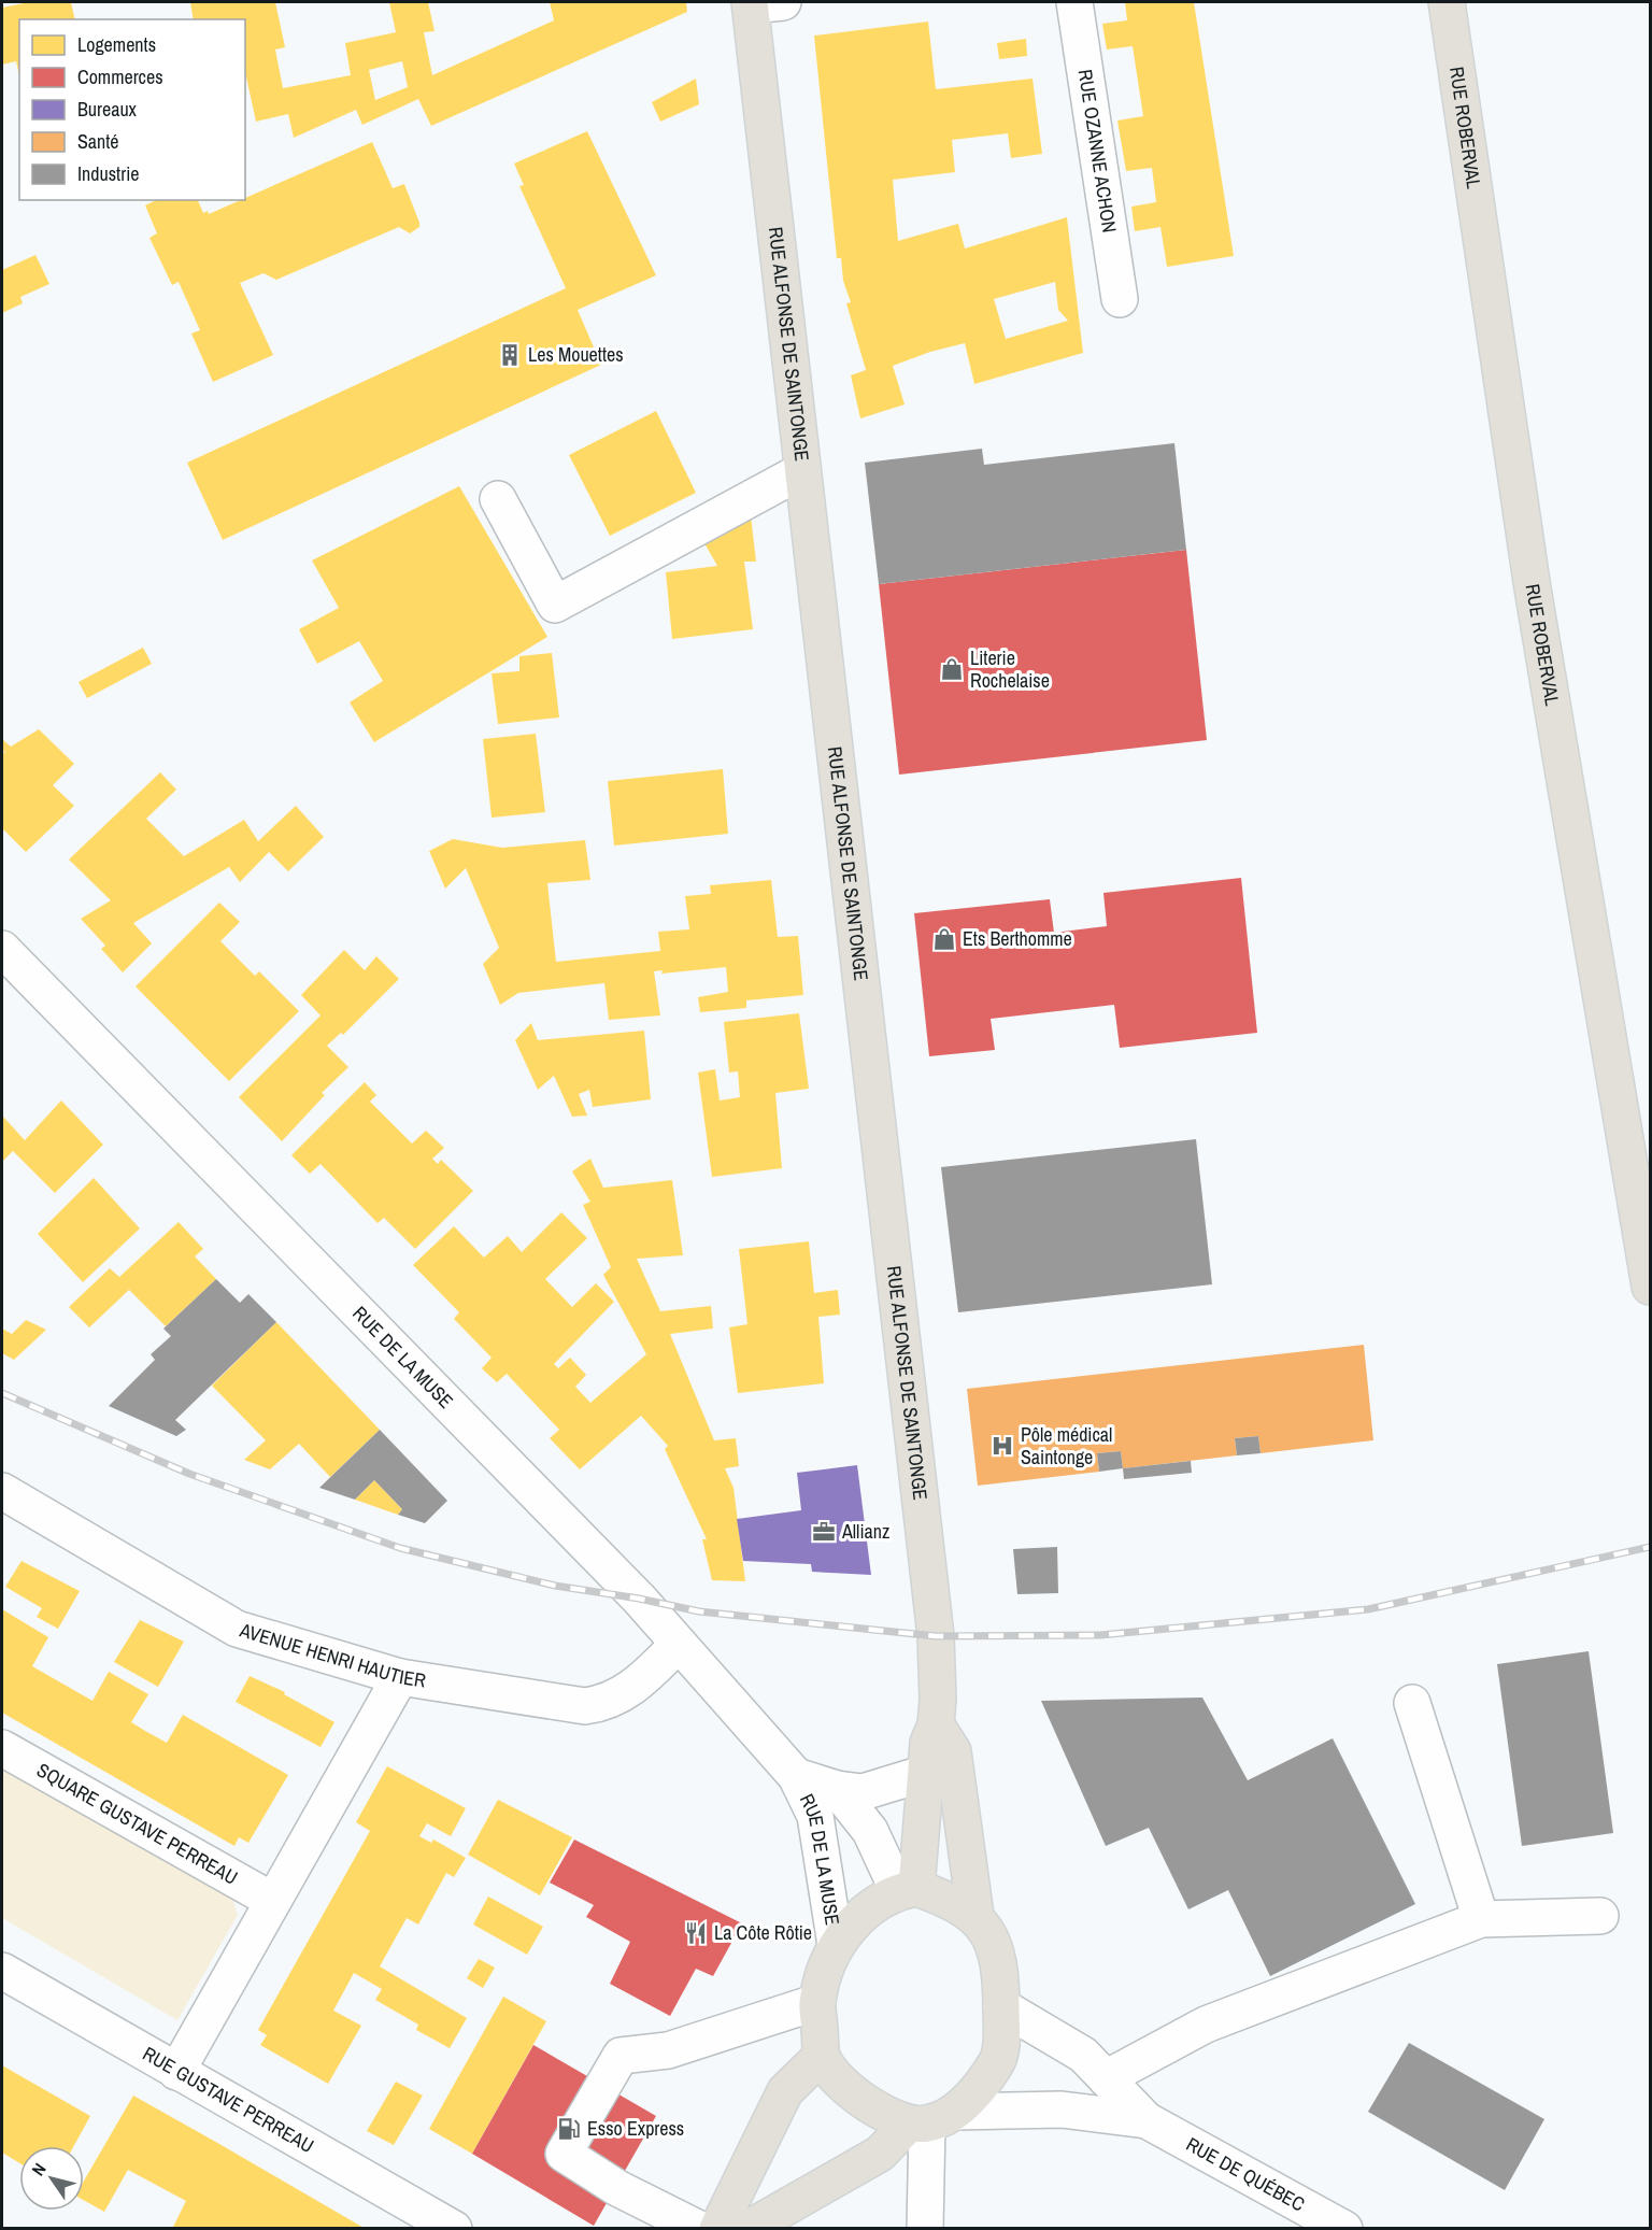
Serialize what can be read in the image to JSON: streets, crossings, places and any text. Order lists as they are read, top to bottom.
{
  "streets": {
    "main road": ["RUE ROBERVAL", "RUE ALFONSE DE SAINTONGE"],
    "street": [
      "RUE OZANNE ACHON",
      "RUE DE LA MUSE",
      "AVENUE HENRI HAUTIER",
      "SQUARE GUSTAVE PERREAU",
      "RUE GUSTAVE PERREAU",
      "RUE DE QUÉBEC"
    ]
  },
  "crossings": [
    ["RUE ALFONSE DE SAINTONGE", "RUE DE LA MUSE"],
    ["RUE ALFONSE DE SAINTONGE", "RUE DE QUÉBEC"],
    ["RUE DE LA MUSE", "AVENUE HENRI HAUTIER"],
    ["RUE DE LA MUSE", "RUE DE QUÉBEC"]
  ],
  "places": {
    "building": ["Les Mouettes"],
    "shop": ["Literie Rochelaise", "Ets Berthomme"],
    "hospital": ["Pôle médical Saintonge"],
    "office": ["Allianz"],
    "restaurant": ["La Côte Rôtie"],
    "fuel station": ["Esso Express"]
  },
  "legend": [
    "Logements",
    "Commerces",
    "Bureaux",
    "Santé",
    "Industrie"
  ],
  "north": "top left"
}
